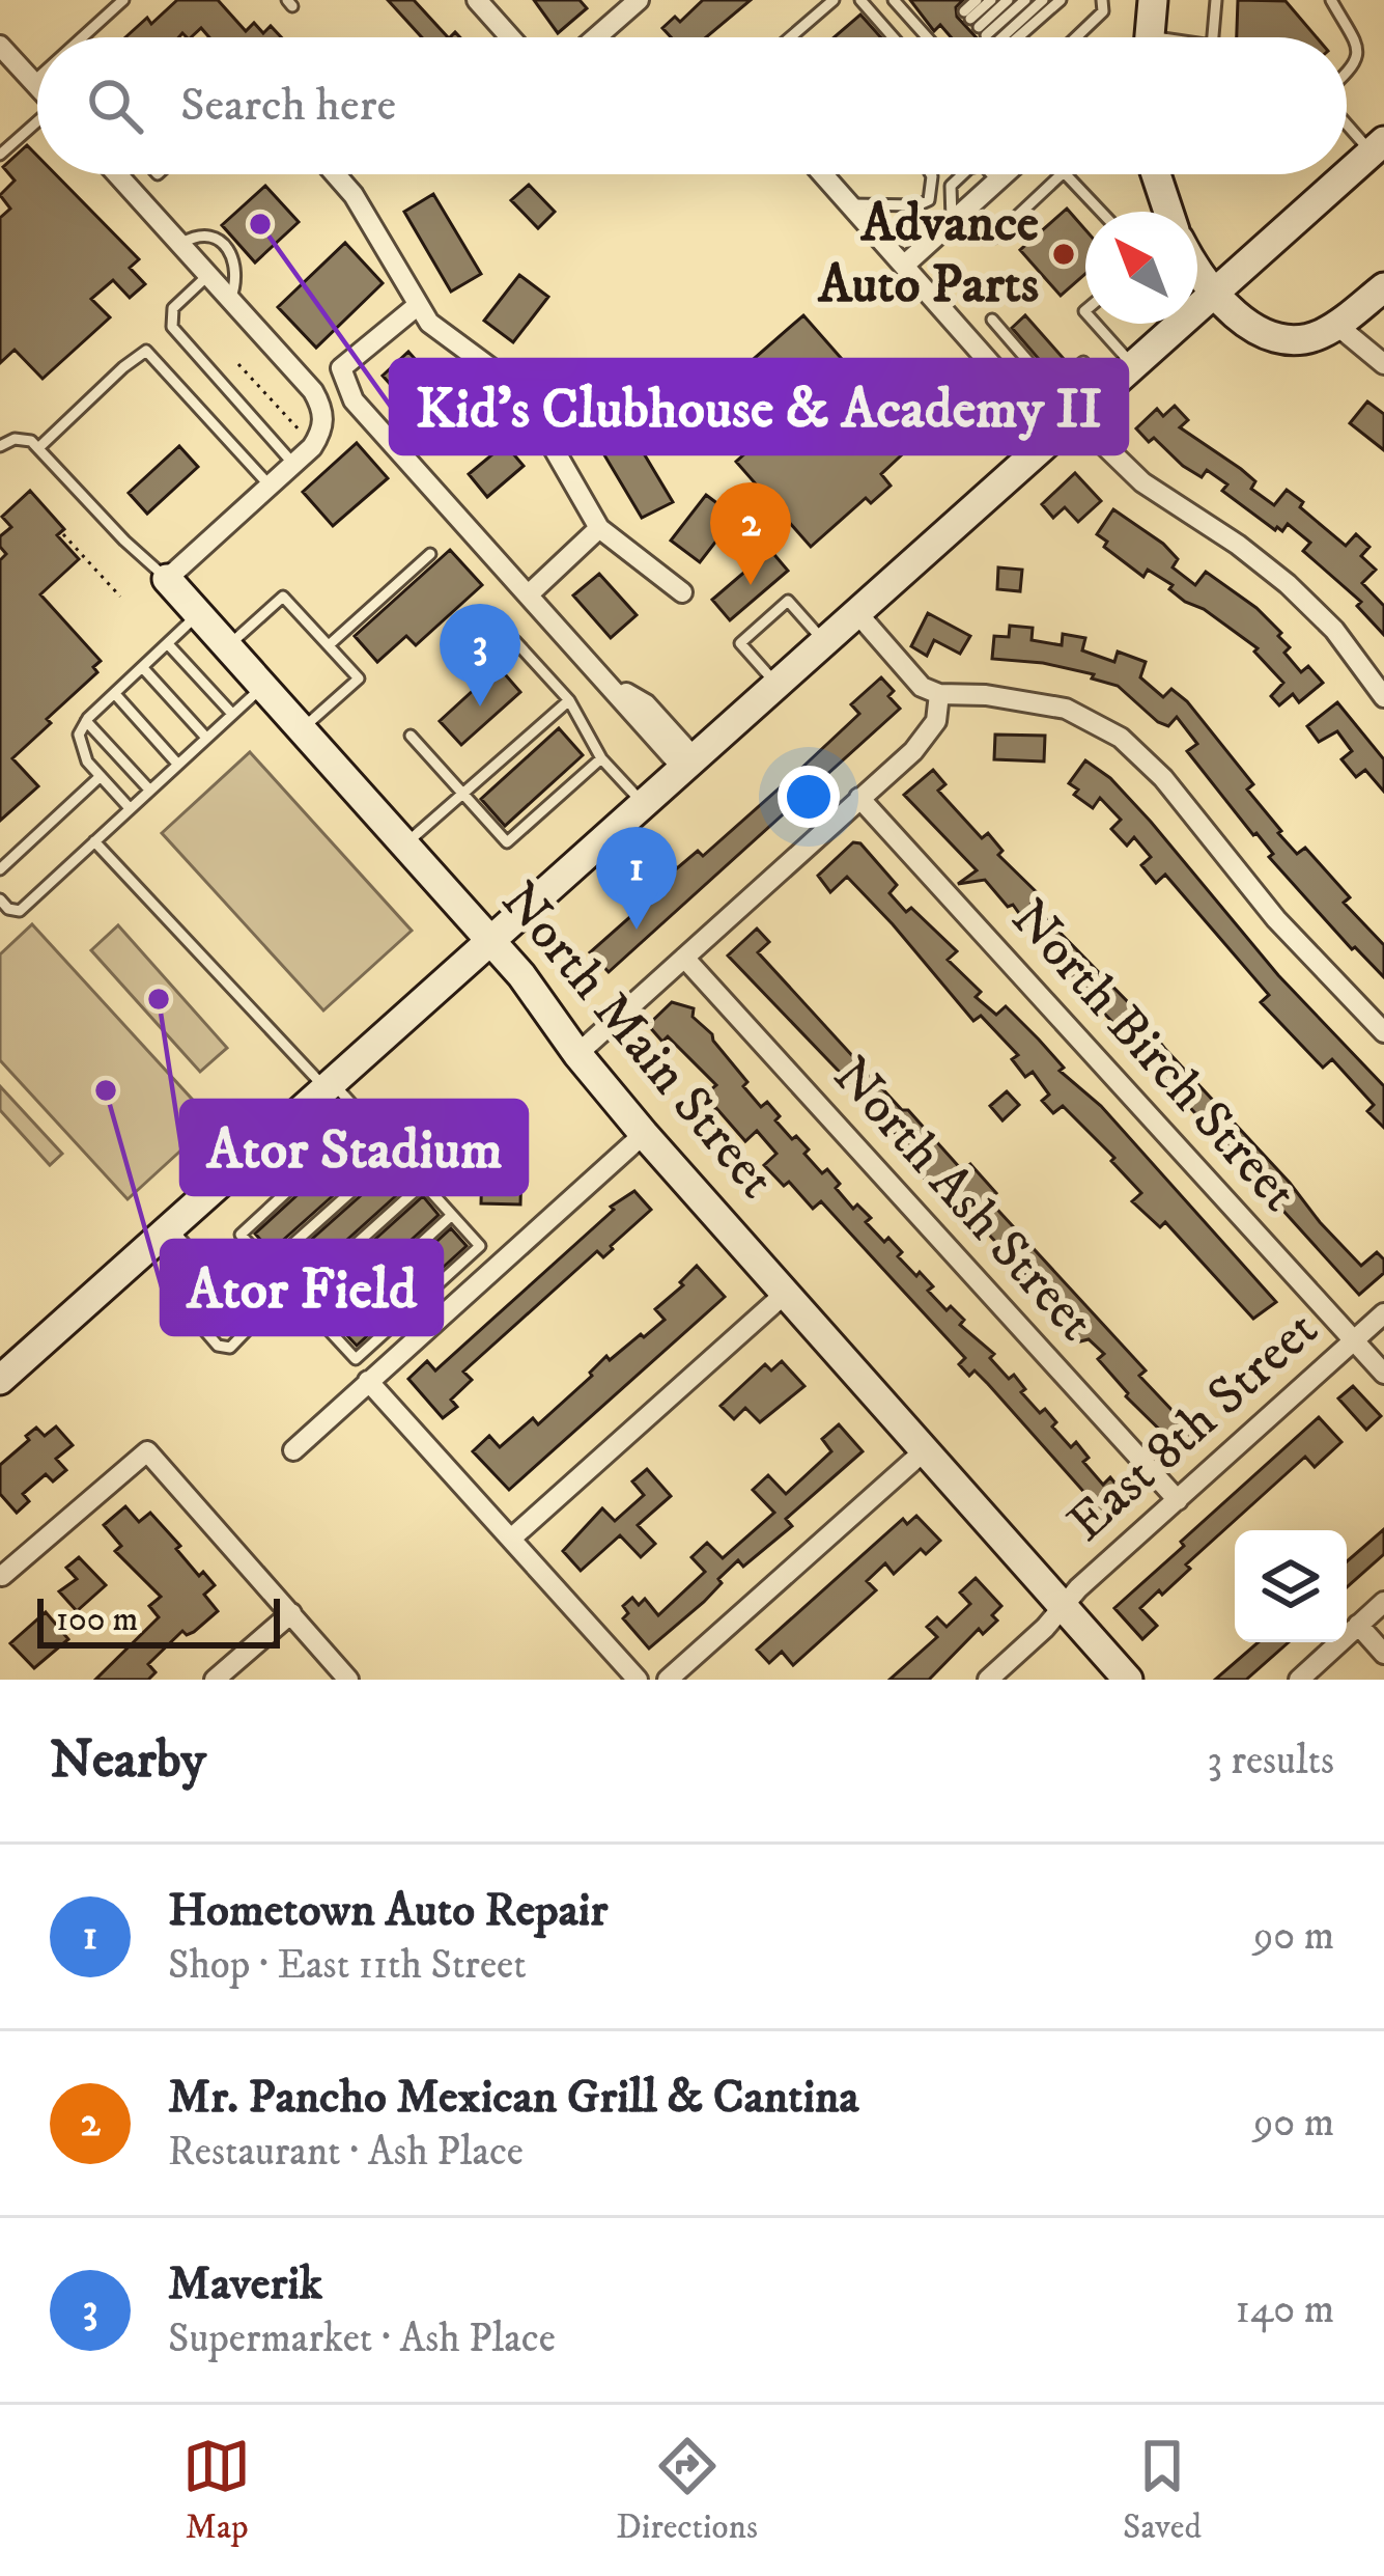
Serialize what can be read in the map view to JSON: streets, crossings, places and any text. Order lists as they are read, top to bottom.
{
  "streets": {
    "main road": ["North Main Street"],
    "street": ["North Birch Street", "North Ash Street", "East 8th Street"]
  },
  "crossings": [
    ["North Main Street", "East 8th Street"],
    ["North Birch Street", "East 8th Street"],
    ["North Ash Street", "East 8th Street"]
  ],
  "places": [
    "Kid's Clubhouse & Academy II",
    "Advance Auto Parts",
    "Ator Stadium",
    "Ator Field"
  ],
  "scale_bar": "100 m",
  "north": "top left",
  "page": {
    "search": "Search here",
    "pins": ["2", "3", "1"],
    "scale": "100 m",
    "heading": ["Nearby", "3 results"],
    "list": [
      {
        "mark": "1",
        "name": "Hometown Auto Repair",
        "note": "Shop · East 11th Street",
        "value": "90 m"
      },
      {
        "mark": "2",
        "name": "Mr. Pancho Mexican Grill & Cantina",
        "note": "Restaurant · Ash Place",
        "value": "90 m"
      },
      {
        "mark": "3",
        "name": "Maverik",
        "note": "Supermarket · Ash Place",
        "value": "140 m"
      }
    ],
    "nav": ["Map", "Directions", "Saved"]
  }
}
